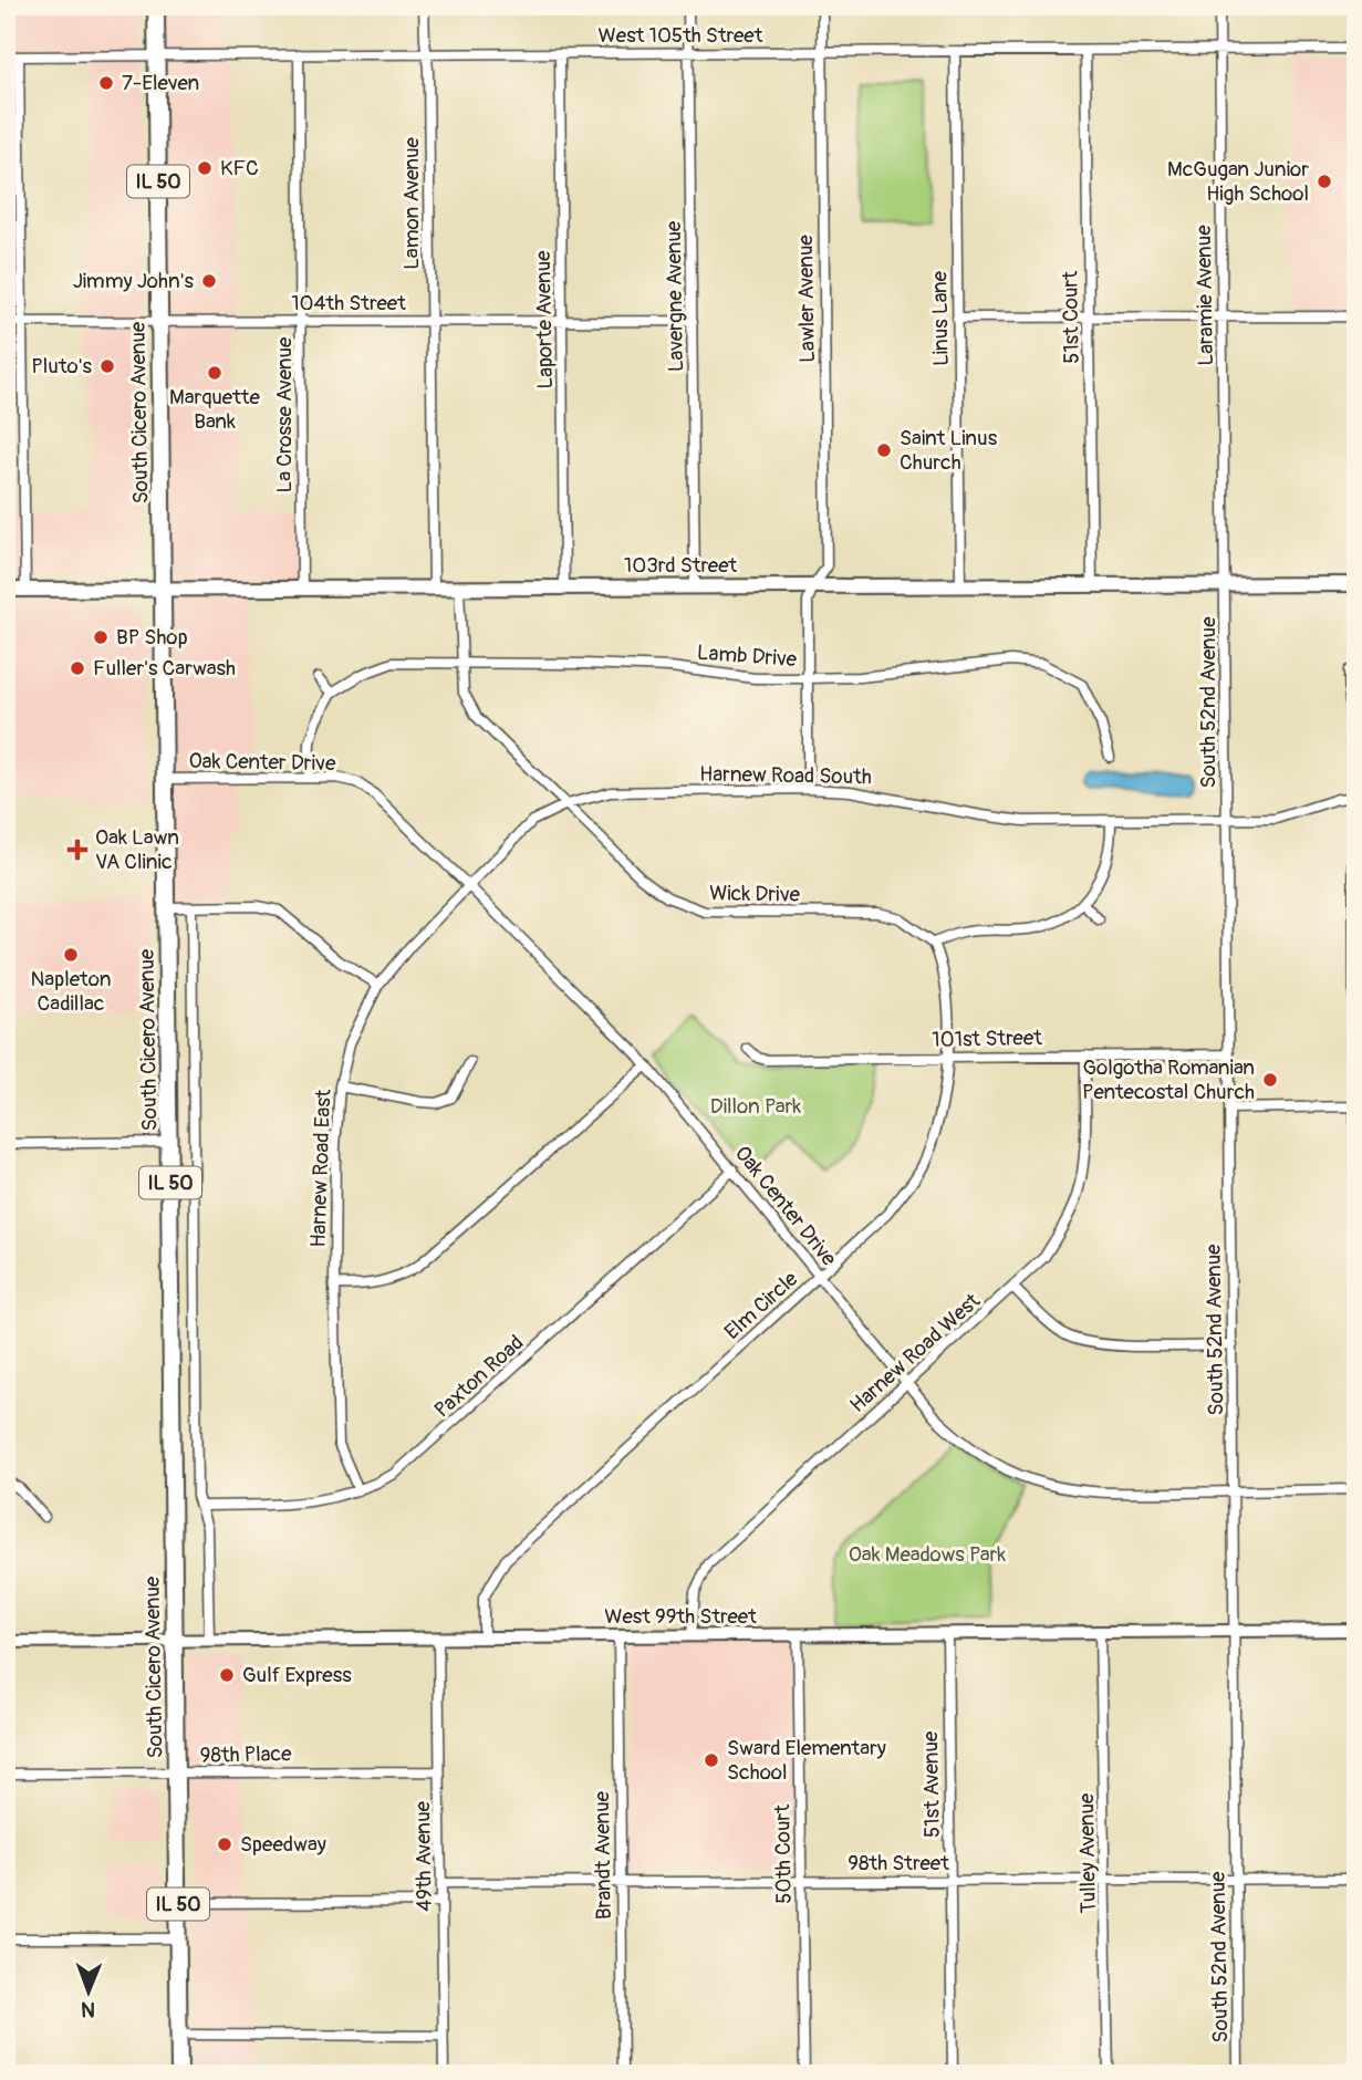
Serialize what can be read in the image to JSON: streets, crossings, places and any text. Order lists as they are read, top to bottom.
{
  "streets": {
    "main road": ["IL 50", "South Cicero Avenue", "103rd Street"],
    "street": [
      "West 105th Street",
      "Lamon Avenue",
      "Laramie Avenue",
      "Lavergne Avenue",
      "Lawler Avenue",
      "104th Street",
      "51st Court",
      "Linus Lane",
      "Laporte Avenue",
      "La Crosse Avenue",
      "Lamb Drive",
      "South 52nd Avenue",
      "Oak Center Drive",
      "Harnew Road South",
      "Wick Drive",
      "101st Street",
      "Harnew Road East",
      "Elm Circle",
      "Harnew Road West",
      "Paxton Road",
      "West 99th Street",
      "98th Place",
      "51st Avenue",
      "Tulley Avenue",
      "50th Court",
      "Brandt Avenue",
      "49th Avenue",
      "98th Street"
    ]
  },
  "crossings": [
    ["West 105th Street", "Lamon Avenue"],
    ["West 105th Street", "Laramie Avenue"],
    ["West 105th Street", "Lavergne Avenue"],
    ["West 105th Street", "Lawler Avenue"],
    ["West 105th Street", "51st Court"],
    ["West 105th Street", "Linus Lane"],
    ["West 105th Street", "Laporte Avenue"],
    ["West 105th Street", "South Cicero Avenue"],
    ["West 105th Street", "La Crosse Avenue"],
    ["Lamon Avenue", "104th Street"],
    ["Lamon Avenue", "103rd Street"],
    ["Laramie Avenue", "103rd Street"],
    ["Laramie Avenue", "South 52nd Avenue"],
    ["Lavergne Avenue", "104th Street"],
    ["Lavergne Avenue", "103rd Street"],
    ["Lawler Avenue", "103rd Street"],
    ["Lawler Avenue", "Lamb Drive"],
    ["Lawler Avenue", "Harnew Road South"],
    ["104th Street", "Laporte Avenue"],
    ["104th Street", "South Cicero Avenue"],
    ["104th Street", "La Crosse Avenue"],
    ["51st Court", "103rd Street"],
    ["Linus Lane", "103rd Street"],
    ["Laporte Avenue", "103rd Street"],
    ["South Cicero Avenue", "103rd Street"],
    ["South Cicero Avenue", "Oak Center Drive"],
    ["South Cicero Avenue", "Paxton Road"],
    ["South Cicero Avenue", "West 99th Street"],
    ["South Cicero Avenue", "98th Place"],
    ["La Crosse Avenue", "103rd Street"],
    ["103rd Street", "South 52nd Avenue"],
    ["103rd Street", "Wick Drive"],
    ["Lamb Drive", "Wick Drive"],
    ["South 52nd Avenue", "Oak Center Drive"],
    ["South 52nd Avenue", "Harnew Road South"],
    ["South 52nd Avenue", "101st Street"],
    ["South 52nd Avenue", "West 99th Street"],
    ["South 52nd Avenue", "98th Street"],
    ["Oak Center Drive", "Harnew Road South"],
    ["Oak Center Drive", "Harnew Road East"],
    ["Oak Center Drive", "Elm Circle"],
    ["Oak Center Drive", "Harnew Road West"],
    ["Oak Center Drive", "Paxton Road"],
    ["Harnew Road South", "Wick Drive"],
    ["Harnew Road South", "Harnew Road East"],
    ["Wick Drive", "Elm Circle"],
    ["101st Street", "Elm Circle"],
    ["101st Street", "Harnew Road West"],
    ["Harnew Road East", "Paxton Road"],
    ["Elm Circle", "West 99th Street"],
    ["Harnew Road West", "West 99th Street"],
    ["West 99th Street", "51st Avenue"],
    ["West 99th Street", "Tulley Avenue"],
    ["West 99th Street", "50th Court"],
    ["West 99th Street", "Brandt Avenue"],
    ["West 99th Street", "49th Avenue"],
    ["98th Place", "49th Avenue"],
    ["51st Avenue", "98th Street"],
    ["Tulley Avenue", "98th Street"],
    ["50th Court", "98th Street"],
    ["Brandt Avenue", "98th Street"],
    ["49th Avenue", "98th Street"]
  ],
  "parks": ["Dillon Park", "Oak Meadows Park"],
  "places": {
    "other": [
      "7-Eleven",
      "KFC",
      "McGugan Junior High School",
      "Jimmy John's",
      "Pluto's",
      "Marquette Bank",
      "Saint Linus Church",
      "BP Shop",
      "Fuller's Carwash",
      "Napleton Cadillac",
      "Golgotha Romanian Pentecostal Church",
      "Gulf Express",
      "Sward Elementary School",
      "Speedway"
    ],
    "health": ["Oak Lawn VA Clinic"]
  },
  "north": "bottom"
}
